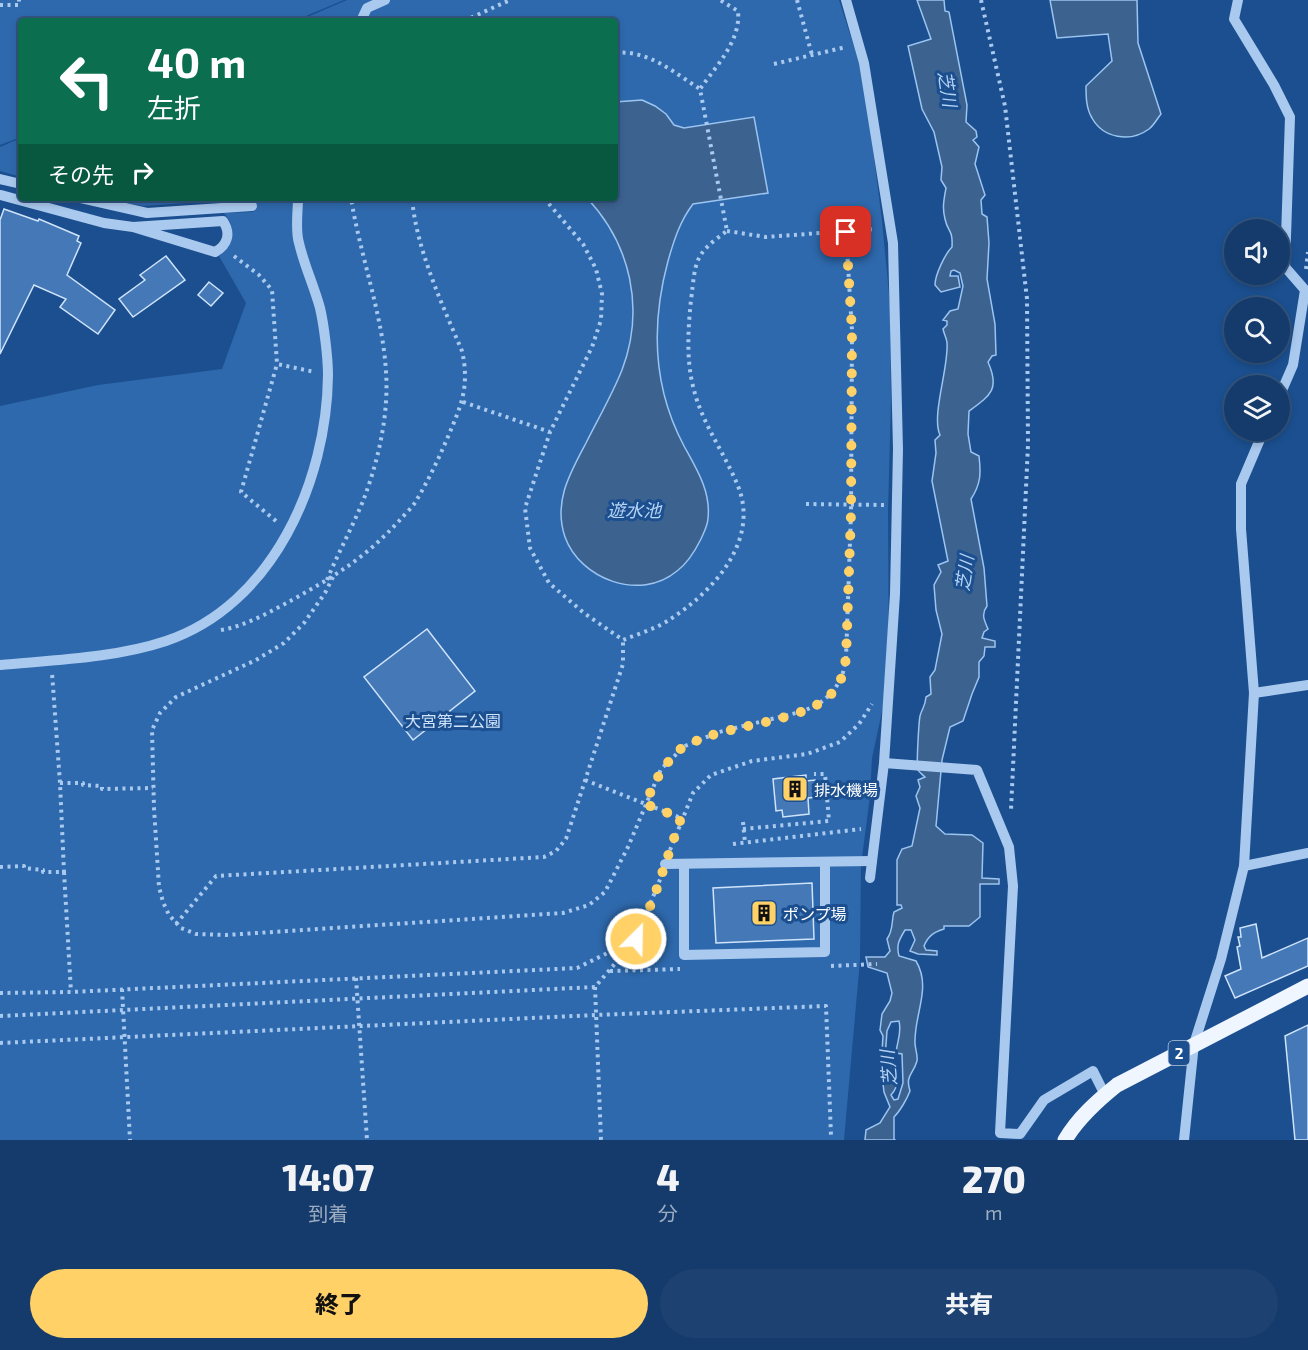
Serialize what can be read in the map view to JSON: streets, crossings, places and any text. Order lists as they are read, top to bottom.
{
  "streets": {
    "main road": ["2"]
  },
  "water": ["芝川", "遊水池"],
  "parks": ["大宮第二公園"],
  "places": {
    "building": ["排水機場", "ポンプ場"]
  },
  "page": {
    "turn": ["40 m", "左折"],
    "then": "その先",
    "eta": [
      "14:07",
      "到着",
      "4",
      "分",
      "270",
      "m"
    ],
    "buttons": ["終了", "共有"]
  }
}
